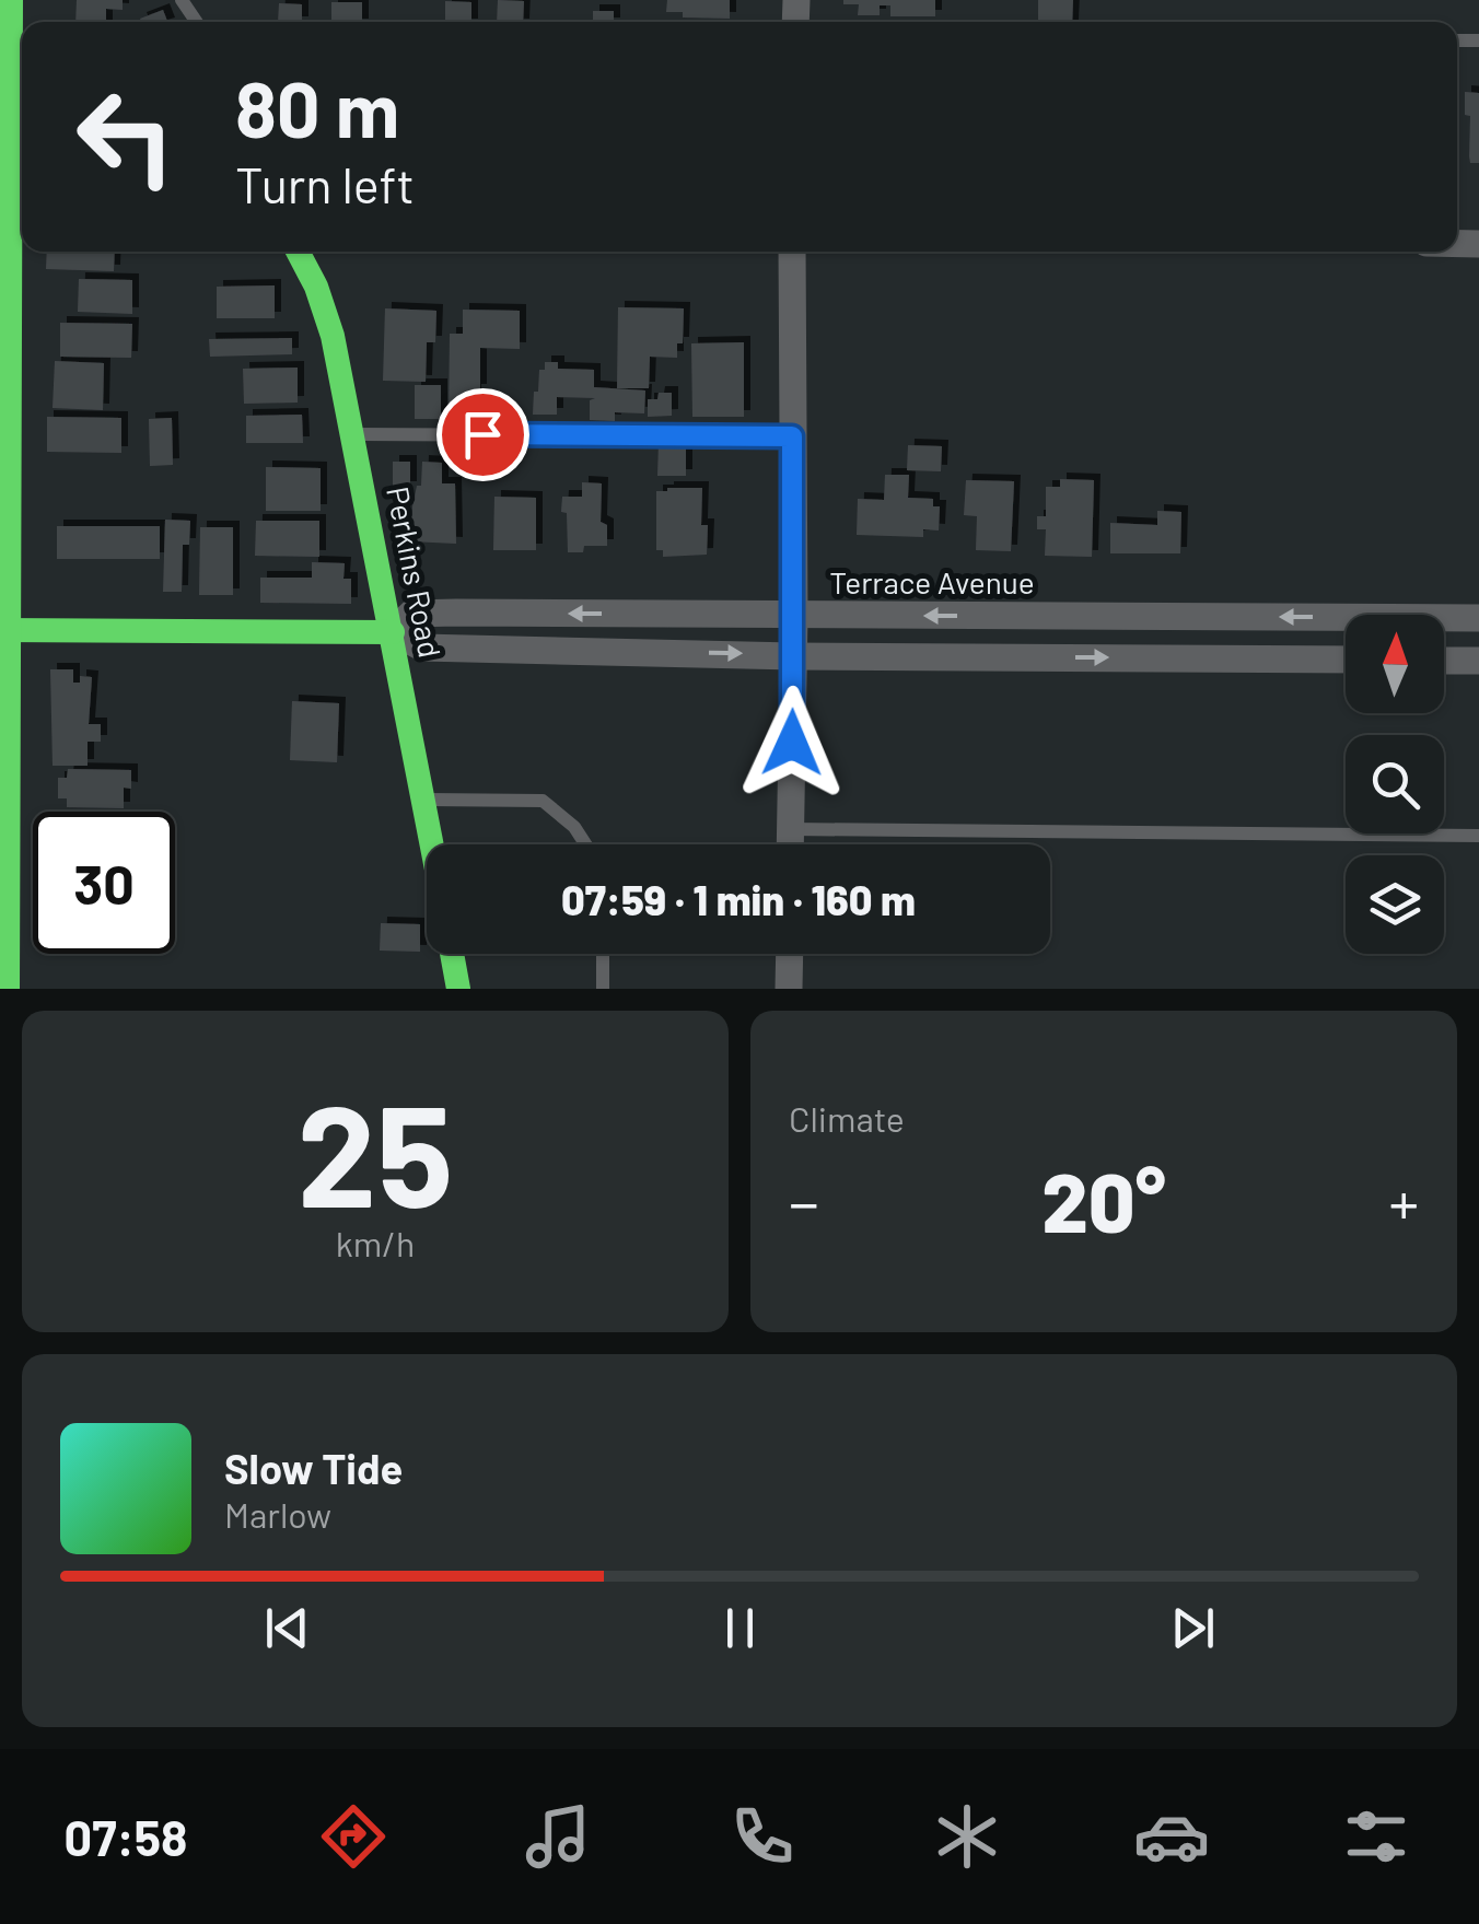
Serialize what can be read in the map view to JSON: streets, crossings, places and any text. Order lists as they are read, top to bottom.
{
  "streets": {
    "street": ["Perkins Road", "Terrace Avenue"]
  },
  "crossings": [
    ["Perkins Road", "Terrace Avenue"]
  ],
  "north": "top",
  "page": {
    "turn": ["80 m", "Turn left"],
    "limit": "30",
    "trip": "07:59 · 1 min · 160 m",
    "tile": [
      ["25", "km/h"],
      "Climate"
    ],
    "heat": ["−", "20°", "+"],
    "song": ["Slow Tide", "Marlow"],
    "tabs": "07:58"
  }
}
